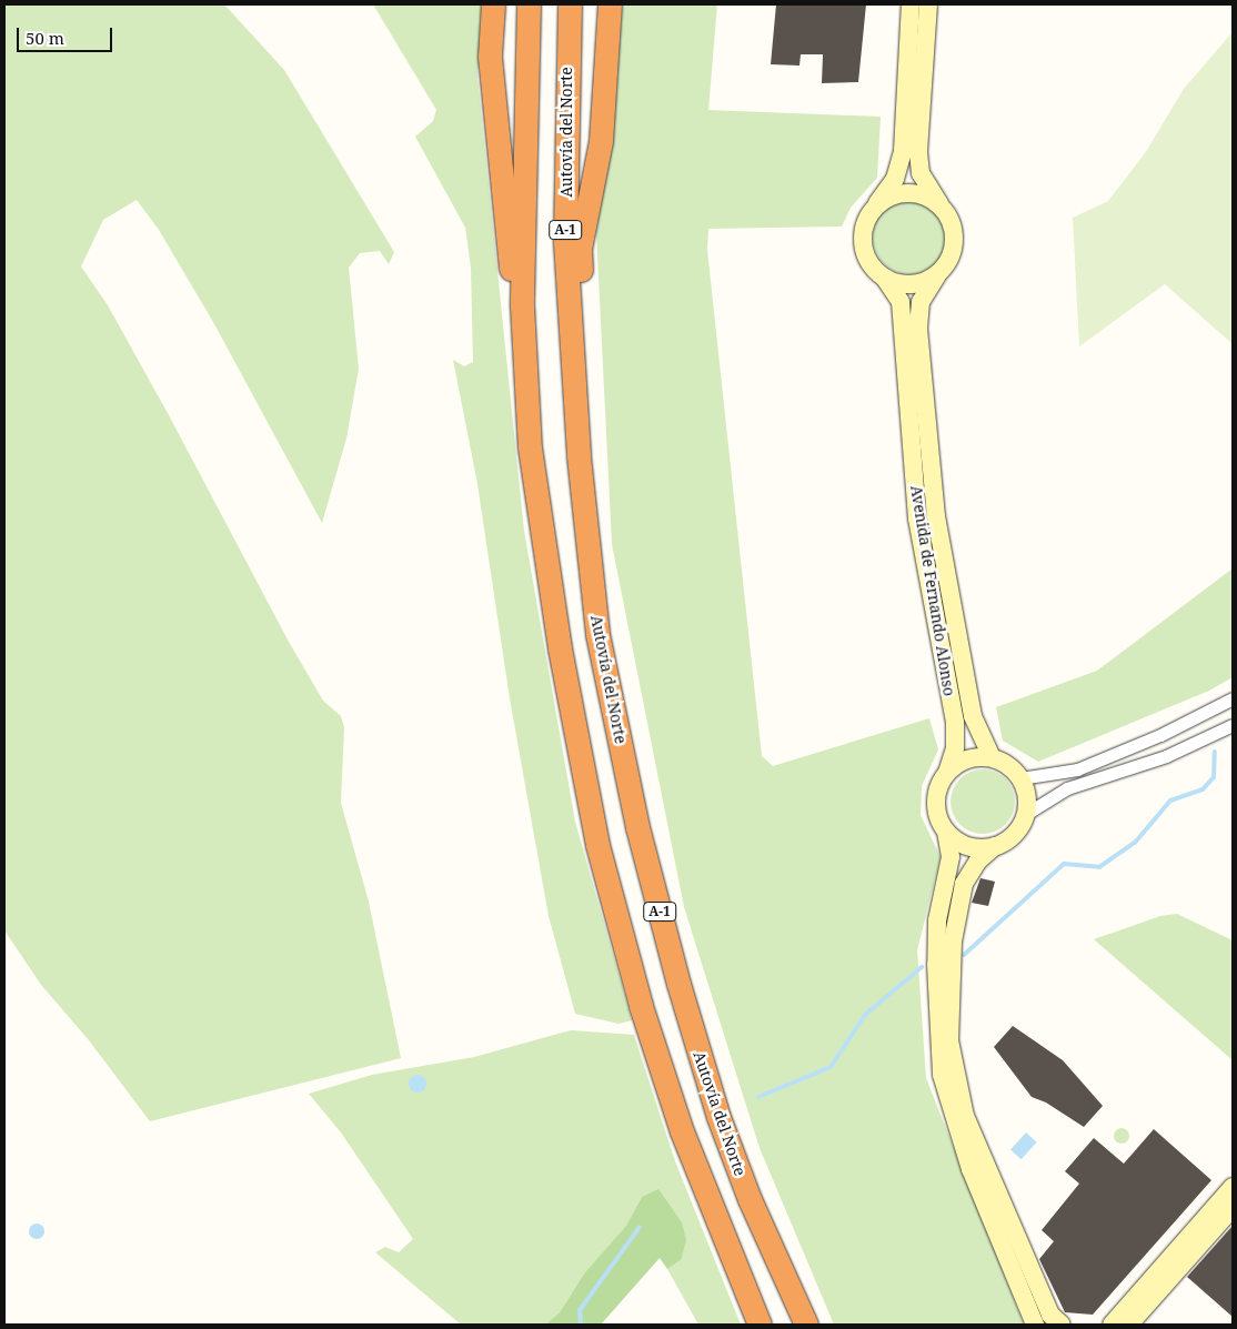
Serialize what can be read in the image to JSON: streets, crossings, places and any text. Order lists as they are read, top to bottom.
{
  "streets": {
    "highway": ["Autovía del Norte", "A-1"],
    "street": ["Avenida de Fernando Alonso"]
  },
  "scale_bar": "50 m"
}
